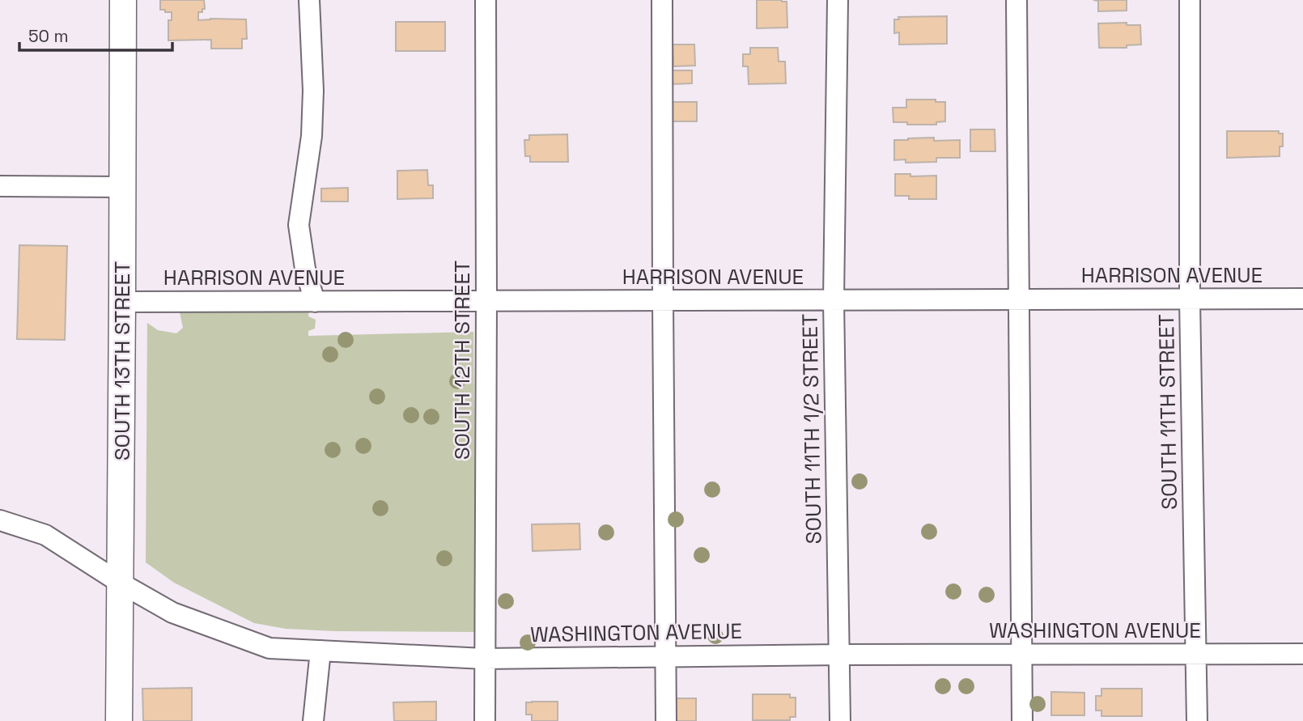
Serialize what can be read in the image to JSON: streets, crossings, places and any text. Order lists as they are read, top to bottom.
{
  "streets": {
    "main road": ["SOUTH 13TH STREET"],
    "street": [
      "HARRISON AVENUE",
      "SOUTH 12TH STREET",
      "SOUTH 11TH STREET",
      "SOUTH 11TH 1/2 STREET",
      "WASHINGTON AVENUE"
    ]
  },
  "crossings": [
    ["HARRISON AVENUE", "SOUTH 12TH STREET"],
    ["HARRISON AVENUE", "SOUTH 13TH STREET"],
    ["HARRISON AVENUE", "SOUTH 11TH STREET"],
    ["HARRISON AVENUE", "SOUTH 11TH 1/2 STREET"],
    ["SOUTH 12TH STREET", "WASHINGTON AVENUE"],
    ["SOUTH 13TH STREET", "WASHINGTON AVENUE"],
    ["SOUTH 11TH STREET", "WASHINGTON AVENUE"],
    ["SOUTH 11TH 1/2 STREET", "WASHINGTON AVENUE"]
  ],
  "scale_bar": "50 m"
}
